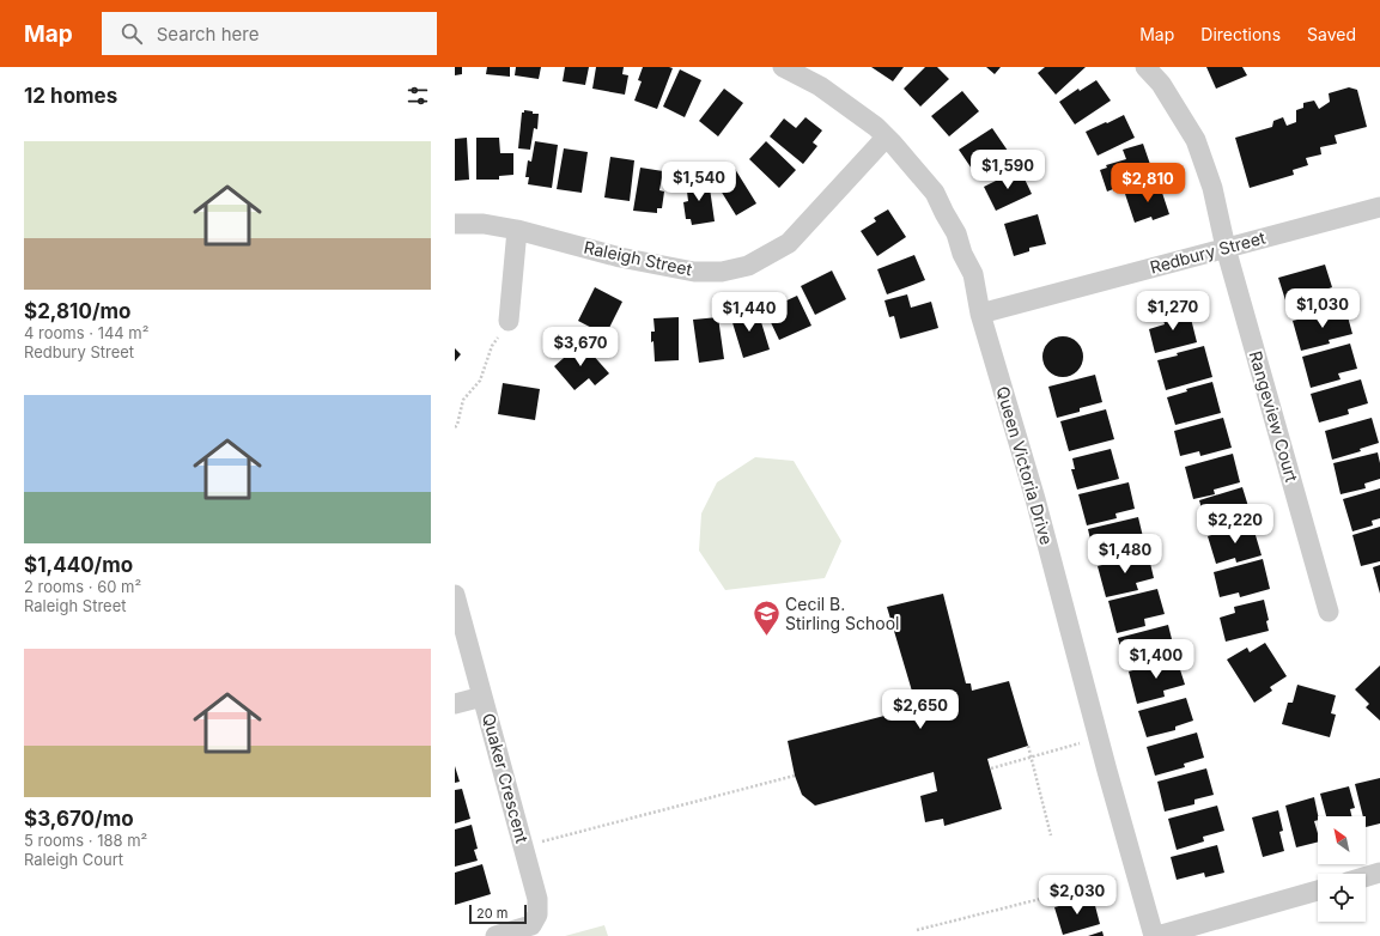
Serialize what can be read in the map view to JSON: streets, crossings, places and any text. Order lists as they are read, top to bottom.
{
  "streets": {
    "street": [
      "Redbury Street",
      "Raleigh Street",
      "Rangeview Court",
      "Queen Victoria Drive",
      "Quaker Crescent"
    ]
  },
  "crossings": [
    ["Redbury Street", "Rangeview Court"],
    ["Redbury Street", "Queen Victoria Drive"],
    ["Raleigh Street", "Queen Victoria Drive"]
  ],
  "places": {
    "school or university": ["Cecil B. Stirling School"]
  },
  "scale_bar": "20 m",
  "north": "top left",
  "page": {
    "header": "Map",
    "search": "Search here",
    "nav": ["Map", "Directions", "Saved"],
    "heading": "12 homes",
    "list": [
      {
        "name": "$2,810/mo",
        "note": "4 rooms · 144 m² · Redbury Street"
      },
      {
        "name": "$1,440/mo",
        "note": "2 rooms · 60 m² · Raleigh Street"
      },
      {
        "name": "$3,670/mo",
        "note": "5 rooms · 188 m² · Raleigh Court"
      }
    ],
    "price": [
      "$1,590",
      "$1,540",
      "$2,810",
      "$1,030",
      "$1,270",
      "$1,440",
      "$3,670",
      "$2,220",
      "$1,480",
      "$1,400",
      "$2,650",
      "$2,030"
    ],
    "scale": "20 m"
  }
}
